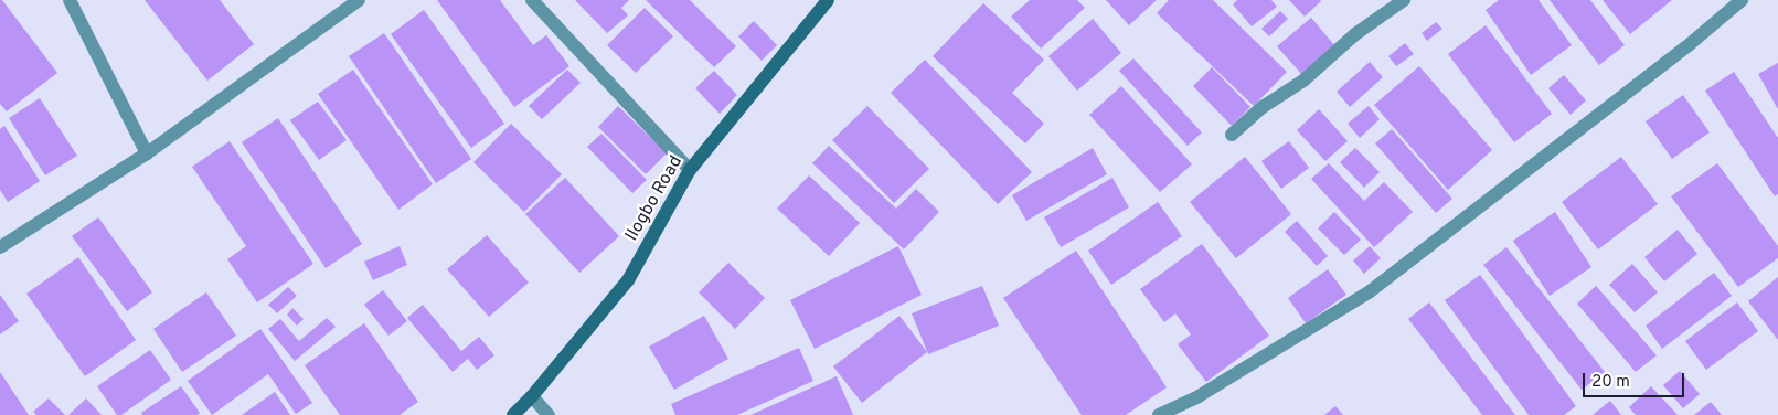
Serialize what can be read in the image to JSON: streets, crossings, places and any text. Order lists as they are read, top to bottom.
{
  "streets": {
    "main road": ["Ilogbo Road"]
  },
  "scale_bar": "20 m"
}
